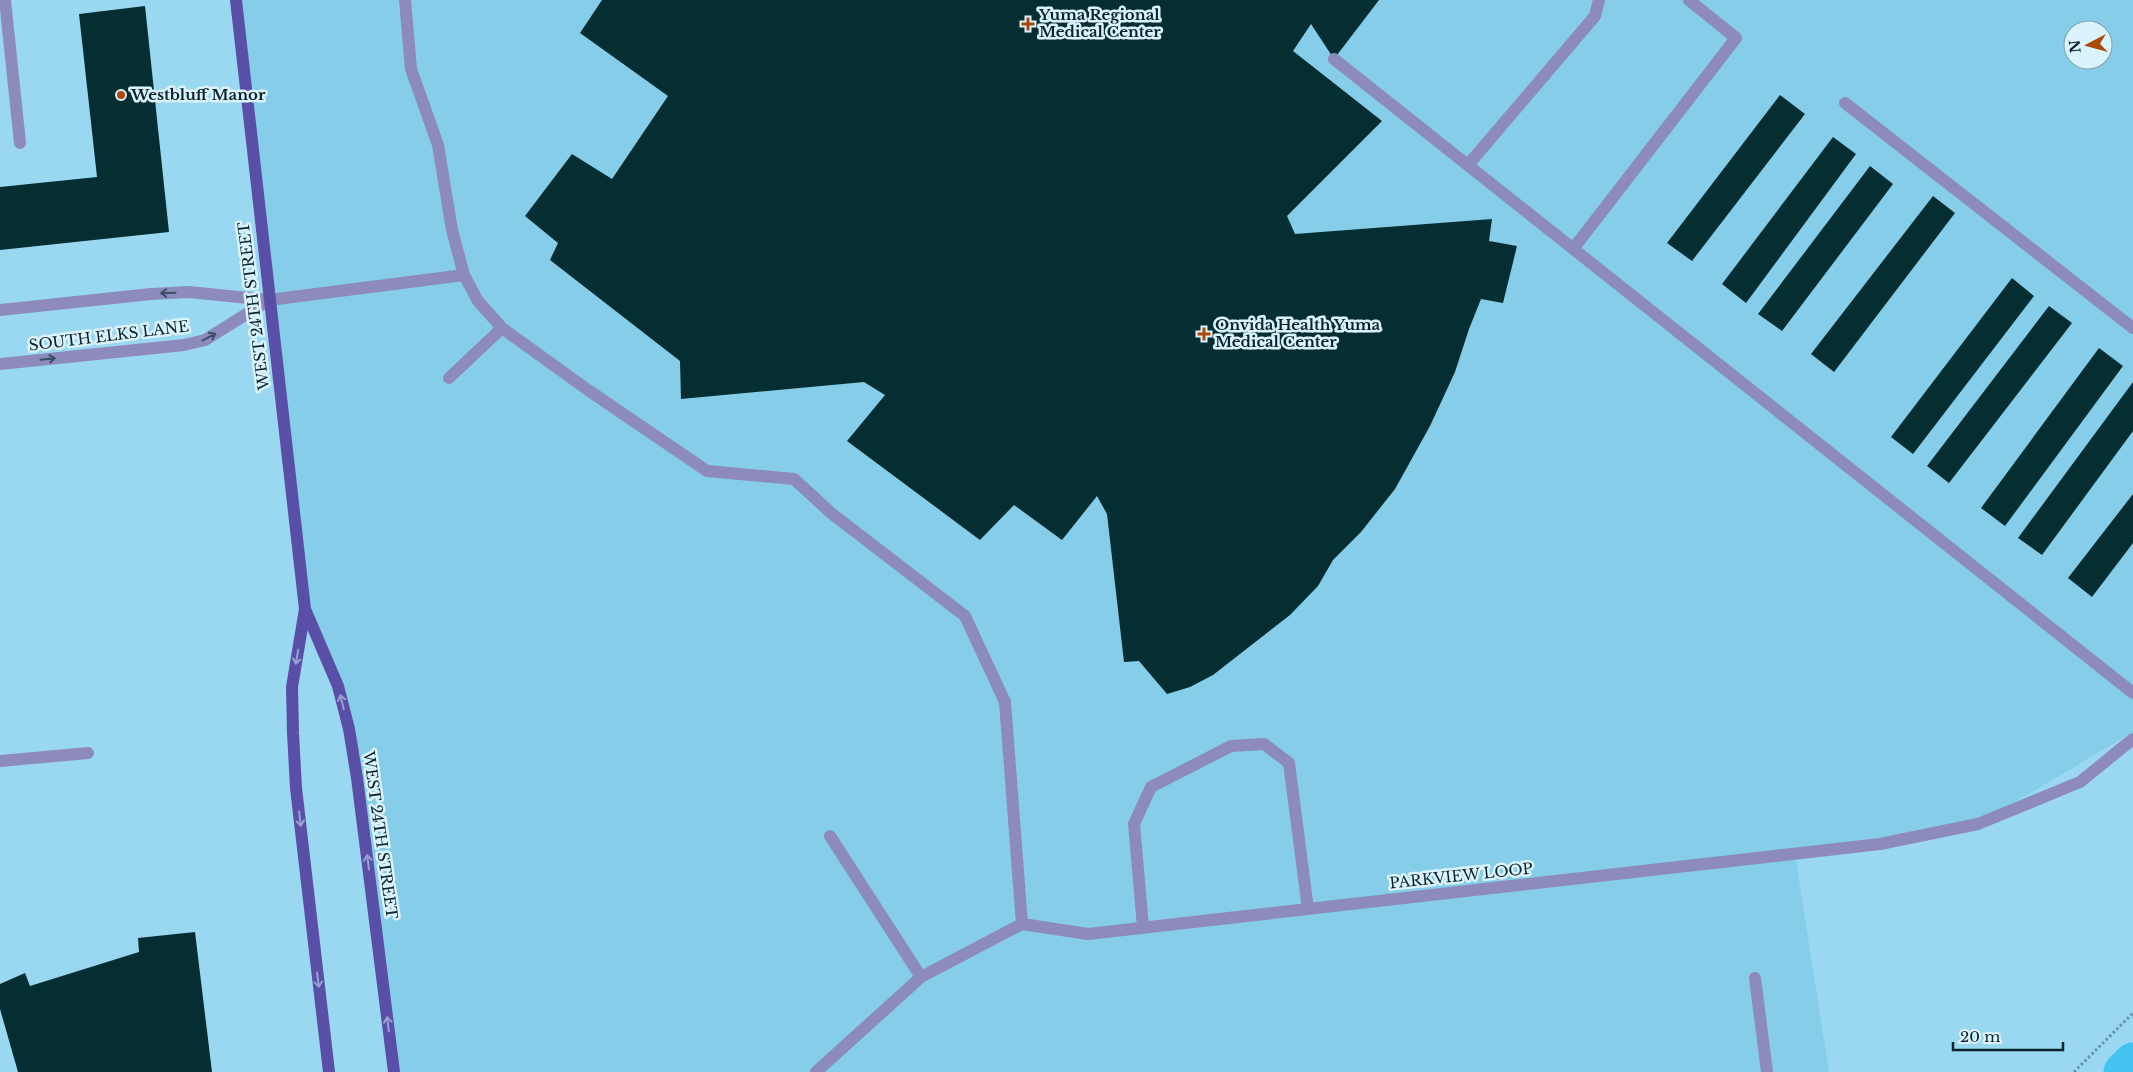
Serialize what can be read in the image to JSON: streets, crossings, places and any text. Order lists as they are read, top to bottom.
{
  "streets": {
    "main road": ["WEST 24TH STREET"],
    "street": ["SOUTH ELKS LANE", "PARKVIEW LOOP"]
  },
  "crossings": [
    ["WEST 24TH STREET", "SOUTH ELKS LANE"]
  ],
  "places": {
    "health": ["Yuma Regional Medical Center", "Onvida Health Yuma Medical Center"],
    "other": ["Westbluff Manor"]
  },
  "scale_bar": "20 m",
  "north": "left"
}
